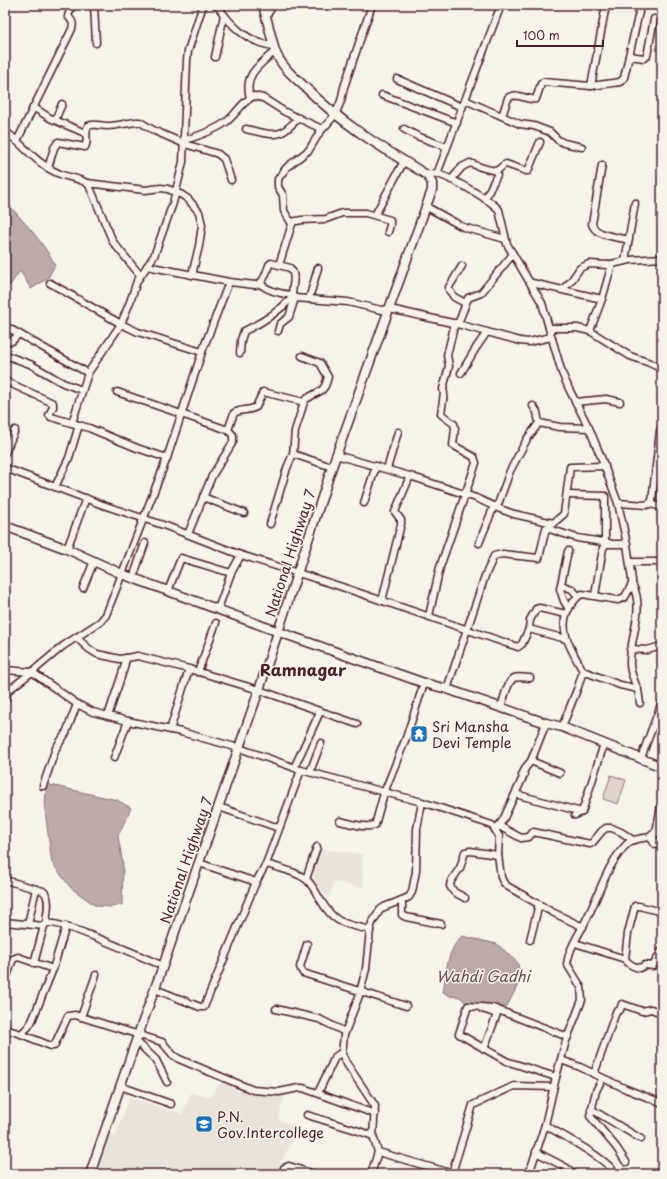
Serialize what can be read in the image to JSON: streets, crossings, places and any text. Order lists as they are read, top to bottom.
{
  "streets": {
    "main road": ["National Highway 7"]
  },
  "districts": ["Ramnagar"],
  "water": ["Wahdi Gadhi"],
  "places": {
    "temple": ["Sri Mansha Devi Temple"],
    "school or university": ["P.N. Gov.Intercollege"]
  },
  "scale_bar": "100 m"
}
